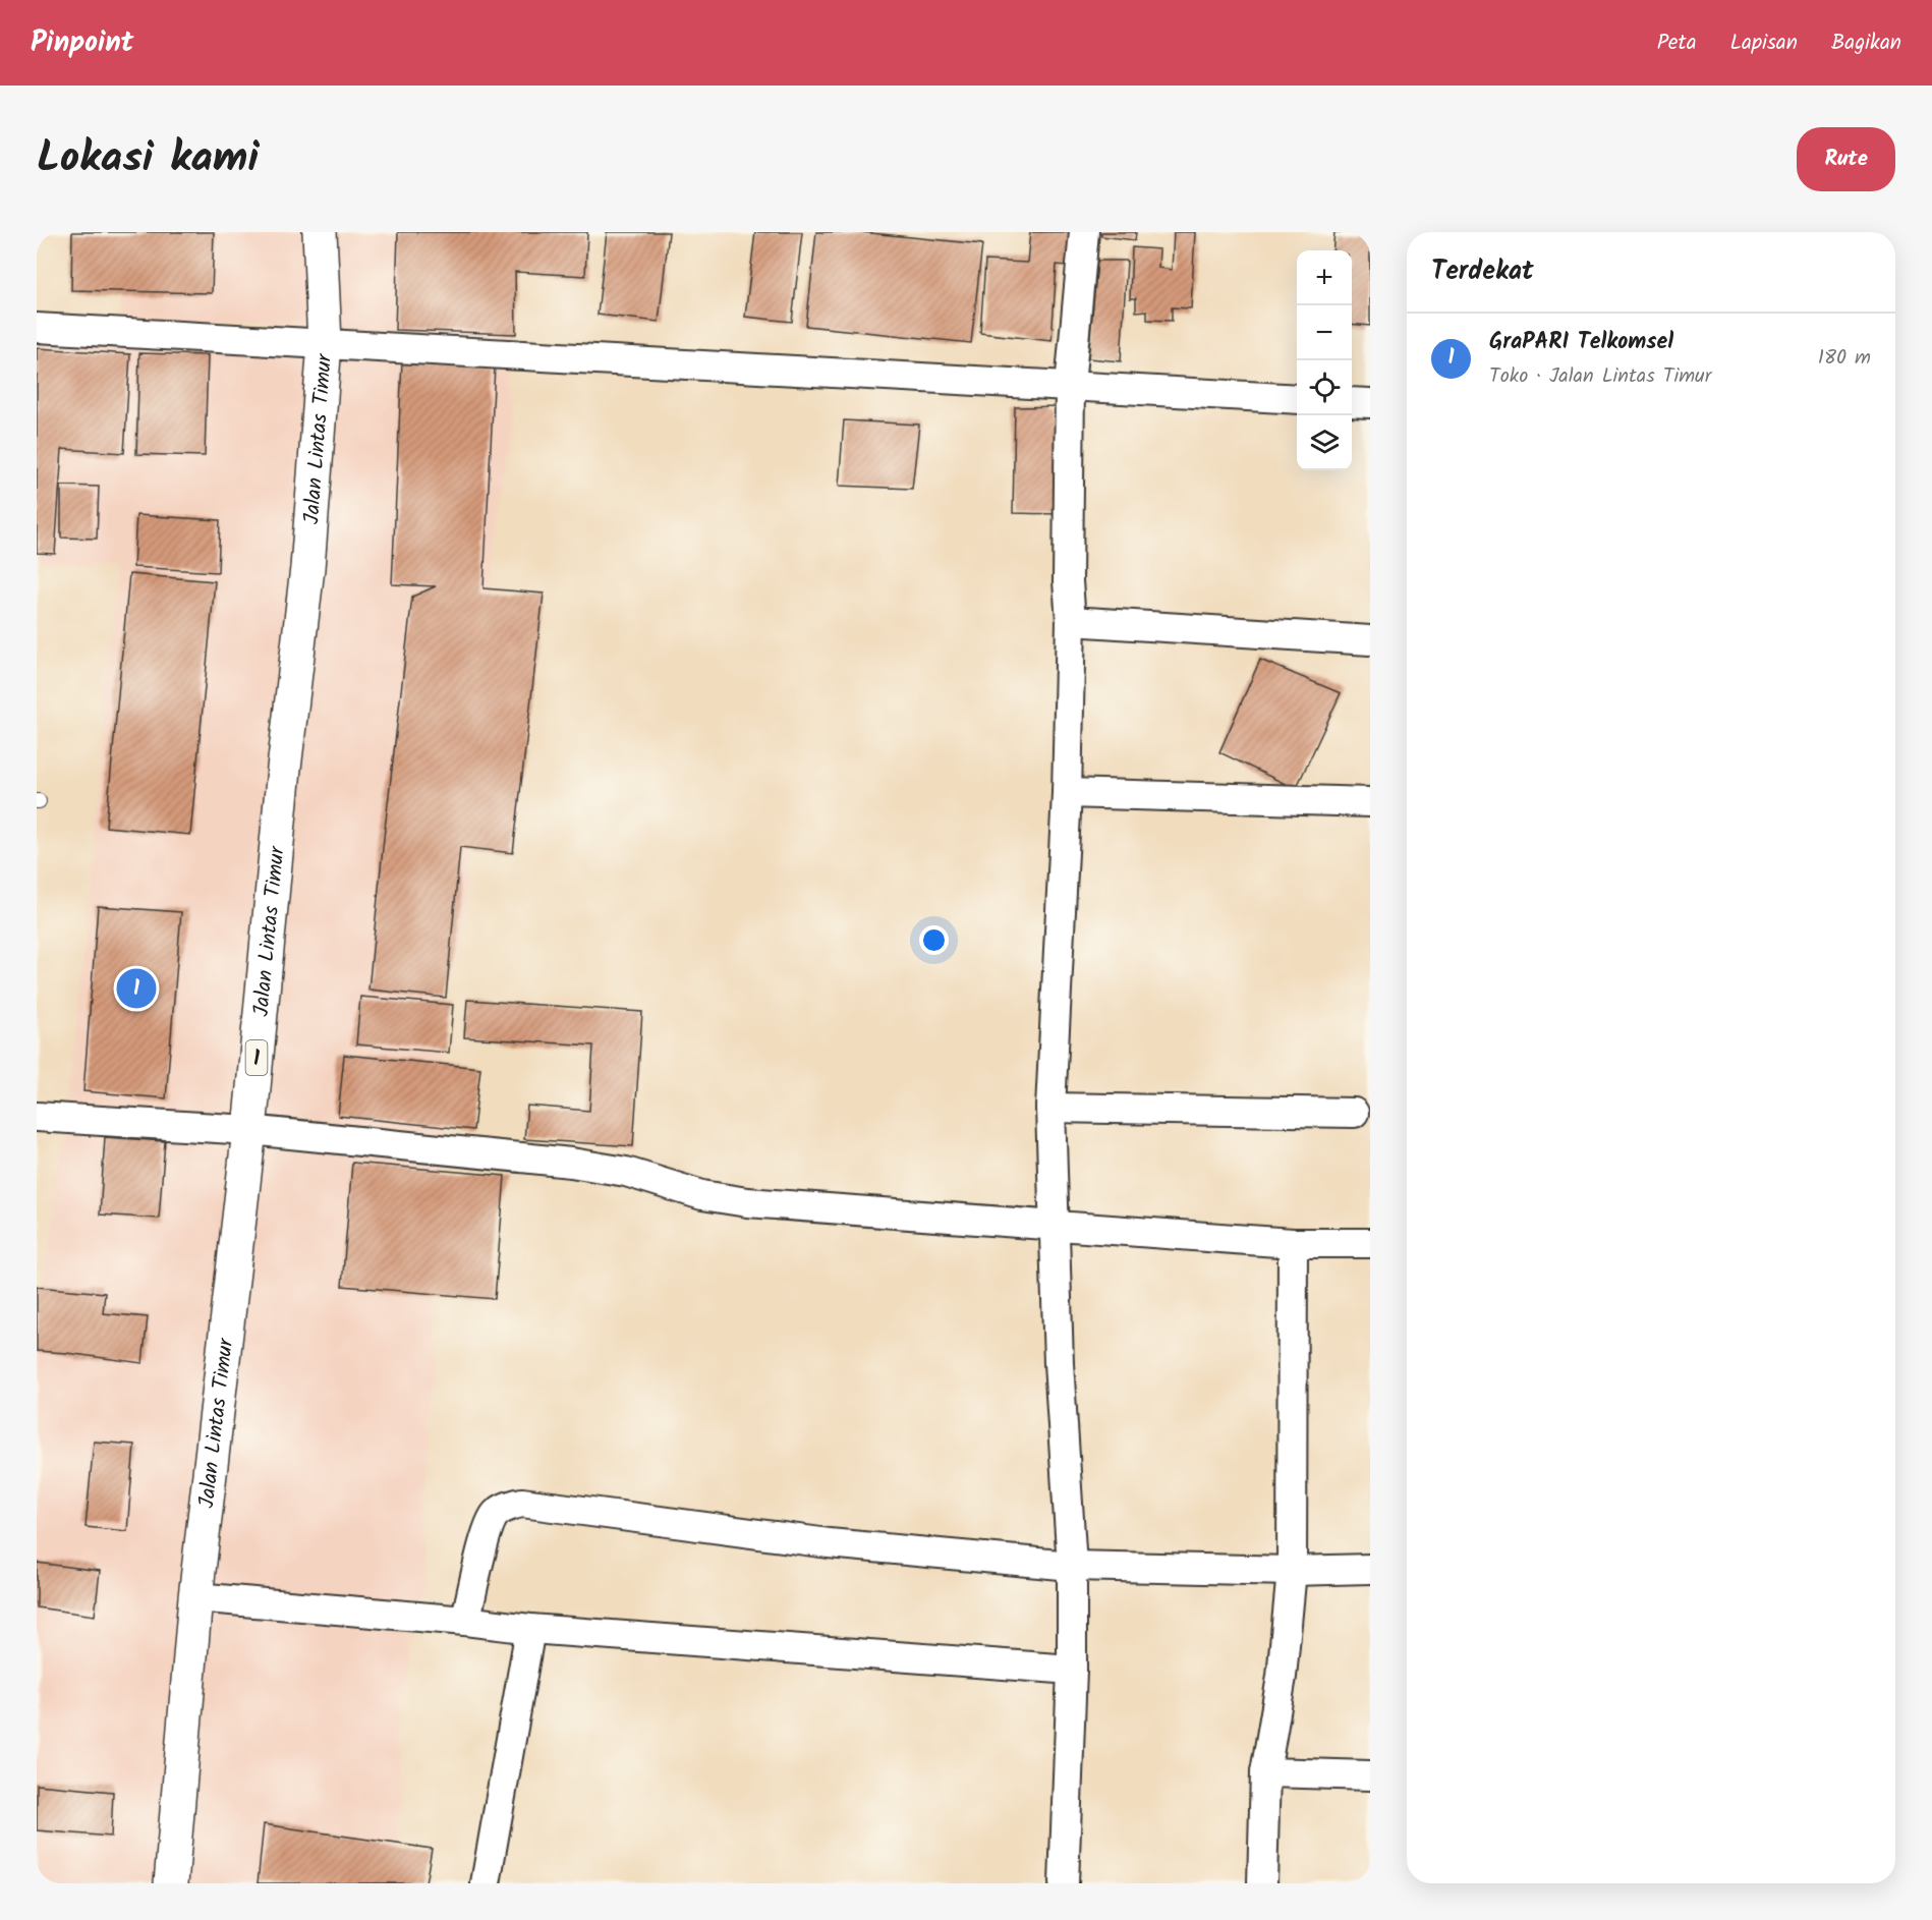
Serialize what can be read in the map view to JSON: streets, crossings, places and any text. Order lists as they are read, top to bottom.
{
  "streets": {
    "highway": ["Jalan Lintas Timur", "1"]
  },
  "page": {
    "header": "Pinpoint",
    "nav": ["Peta", "Lapisan", "Bagikan"],
    "title": "Lokasi kami",
    "buttons": "Rute",
    "heading": "Terdekat",
    "map_buttons": ["+", "−"],
    "list": [
      {
        "mark": "1",
        "name": "GraPARI Telkomsel",
        "note": "Toko · Jalan Lintas Timur",
        "value": "180 m"
      }
    ],
    "pins": "1"
  }
}
